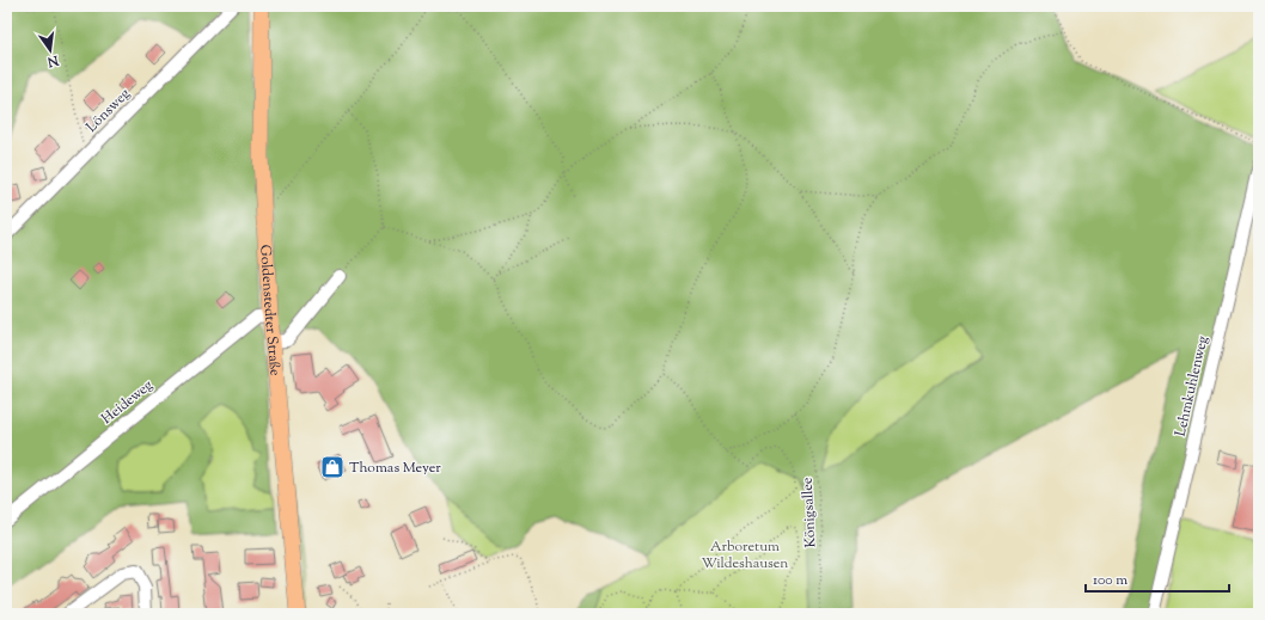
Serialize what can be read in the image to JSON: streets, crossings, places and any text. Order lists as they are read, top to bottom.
{
  "streets": {
    "main road": ["Goldenstedter Straße"],
    "street": ["Lönsweg", "Lehmkuhlenweg", "Heideweg"],
    "path": ["Königsallee"]
  },
  "crossings": [
    ["Goldenstedter Straße", "Heideweg"]
  ],
  "parks": ["Arboretum Wildeshausen"],
  "places": {
    "shop": ["Thomas Meyer"]
  },
  "scale_bar": "100 m",
  "north": "bottom"
}
